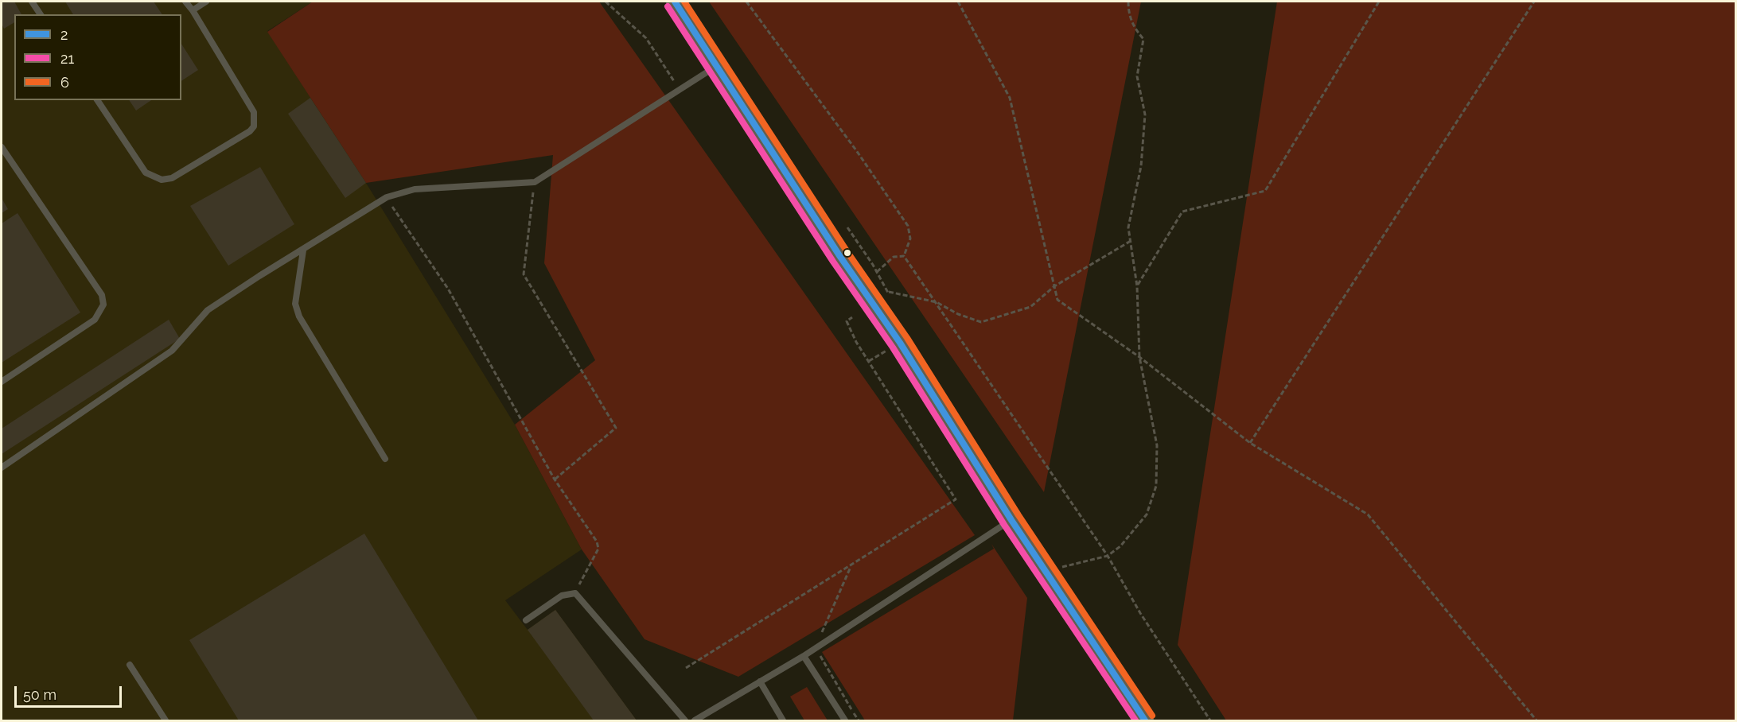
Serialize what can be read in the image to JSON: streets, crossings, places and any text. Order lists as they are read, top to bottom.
{
  "lines": ["transit line 2", "transit line 6", "transit line 21"],
  "legend": ["2", "21", "6"],
  "scale_bar": "50 m"
}
